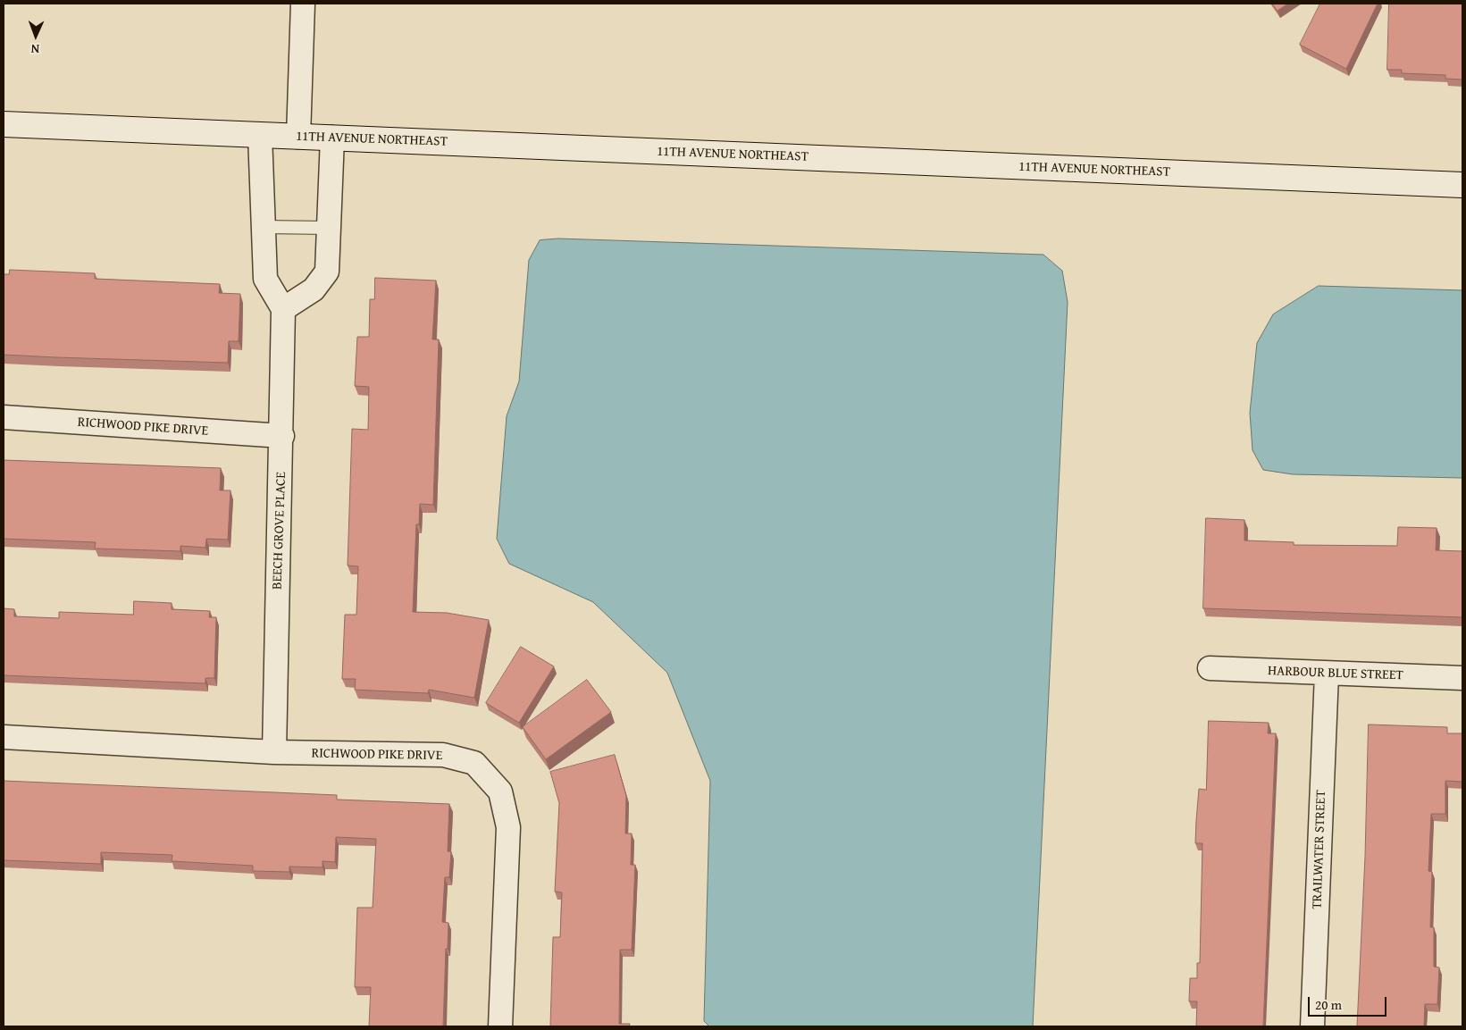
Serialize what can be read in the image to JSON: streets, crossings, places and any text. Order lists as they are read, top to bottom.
{
  "streets": {
    "street": [
      "11TH AVENUE NORTHEAST",
      "RICHWOOD PIKE DRIVE",
      "BEECH GROVE PLACE",
      "HARBOUR BLUE STREET",
      "TRAILWATER STREET"
    ]
  },
  "crossings": [
    ["RICHWOOD PIKE DRIVE", "BEECH GROVE PLACE"],
    ["HARBOUR BLUE STREET", "TRAILWATER STREET"]
  ],
  "scale_bar": "20 m",
  "north": "bottom"
}
